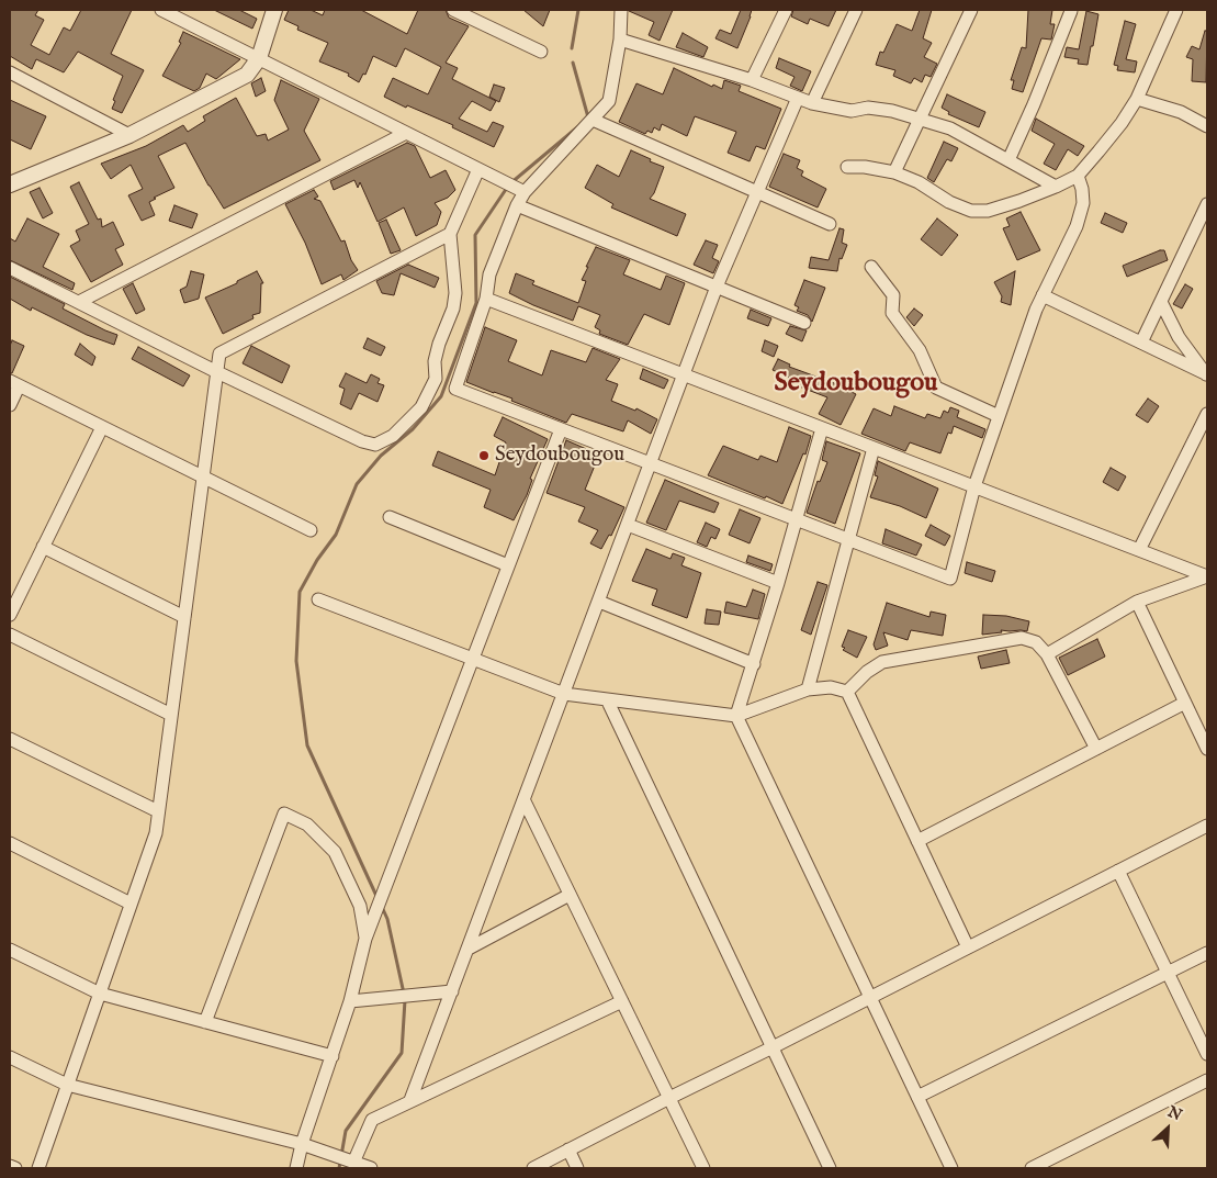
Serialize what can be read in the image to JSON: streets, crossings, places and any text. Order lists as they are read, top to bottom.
{
  "districts": ["Seydoubougou"],
  "places": ["Seydoubougou"],
  "north": "top right"
}
